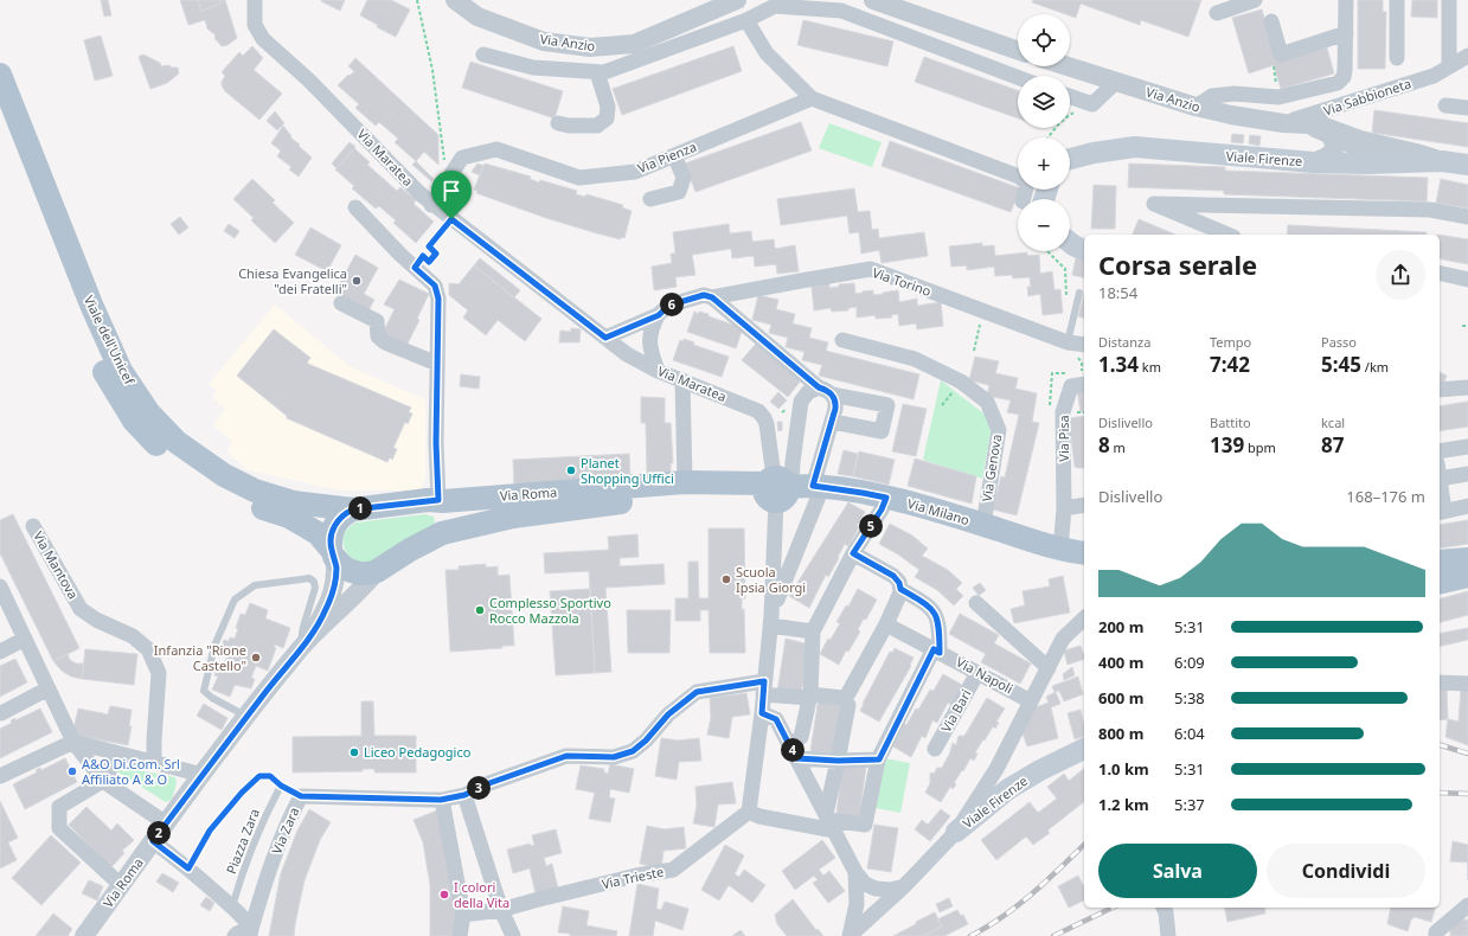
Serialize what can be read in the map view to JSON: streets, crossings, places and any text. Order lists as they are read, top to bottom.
{
  "streets": {
    "main road": [
      "Viale Firenze",
      "Viale dell'Unicef",
      "Via Roma",
      "Via Milano"
    ],
    "street": [
      "Via Anzio",
      "Via Sabbioneta",
      "Via Maratea",
      "Via Pienza",
      "Via Torino",
      "Via Pisa",
      "Via Genova",
      "Via Mantova",
      "Via Napoli",
      "Via Bari",
      "Via Zara",
      "Via Trieste"
    ],
    "lane": ["Piazza Zara"]
  },
  "crossings": [
    ["Via Anzio", "Via Sabbioneta"],
    ["Via Anzio", "Viale Firenze"],
    ["Via Maratea", "Via Pienza"],
    ["Via Maratea", "Via Torino"],
    ["Via Maratea", "Via Roma"],
    ["Via Maratea", "Via Milano"],
    ["Viale dell'Unicef", "Via Roma"],
    ["Via Pisa", "Via Milano"],
    ["Via Genova", "Via Milano"],
    ["Via Roma", "Via Milano"],
    ["Via Napoli", "Via Bari"],
    ["Via Zara", "Piazza Zara"]
  ],
  "places": [
    "Chiesa Evangelica \"dei Fratelli\"",
    "Planet Shopping Uffici",
    "Scuola Ipsia Giorgi",
    "Complesso Sportivo Rocco Mazzola",
    "Infanzia \"Rione Castello\"",
    "Liceo Pedagogico",
    "A&O Di.Com. Srl Affiliato A & O",
    "I colori della Vita"
  ],
  "page": {
    "map_buttons": ["+", "−"],
    "heading": ["Corsa serale", "18:54"],
    "pins": [
      "6",
      "1",
      "5",
      "4",
      "3",
      "2"
    ],
    "stats": [
      ["Distanza", "1.34 km"],
      ["Tempo", "7:42"],
      ["Passo", "5:45 /km"],
      ["Dislivello", "8 m"],
      ["Battito", "139 bpm"],
      ["kcal", "87"]
    ],
    "chart": ["Dislivello", "168–176 m"],
    "list": [
      {
        "name": "200 m",
        "note": "5:31"
      },
      {
        "name": "400 m",
        "note": "6:09"
      },
      {
        "name": "600 m",
        "note": "5:38"
      },
      {
        "name": "800 m",
        "note": "6:04"
      },
      {
        "name": "1.0 km",
        "note": "5:31"
      },
      {
        "name": "1.2 km",
        "note": "5:37"
      }
    ],
    "buttons": ["Salva", "Condividi"]
  }
}
